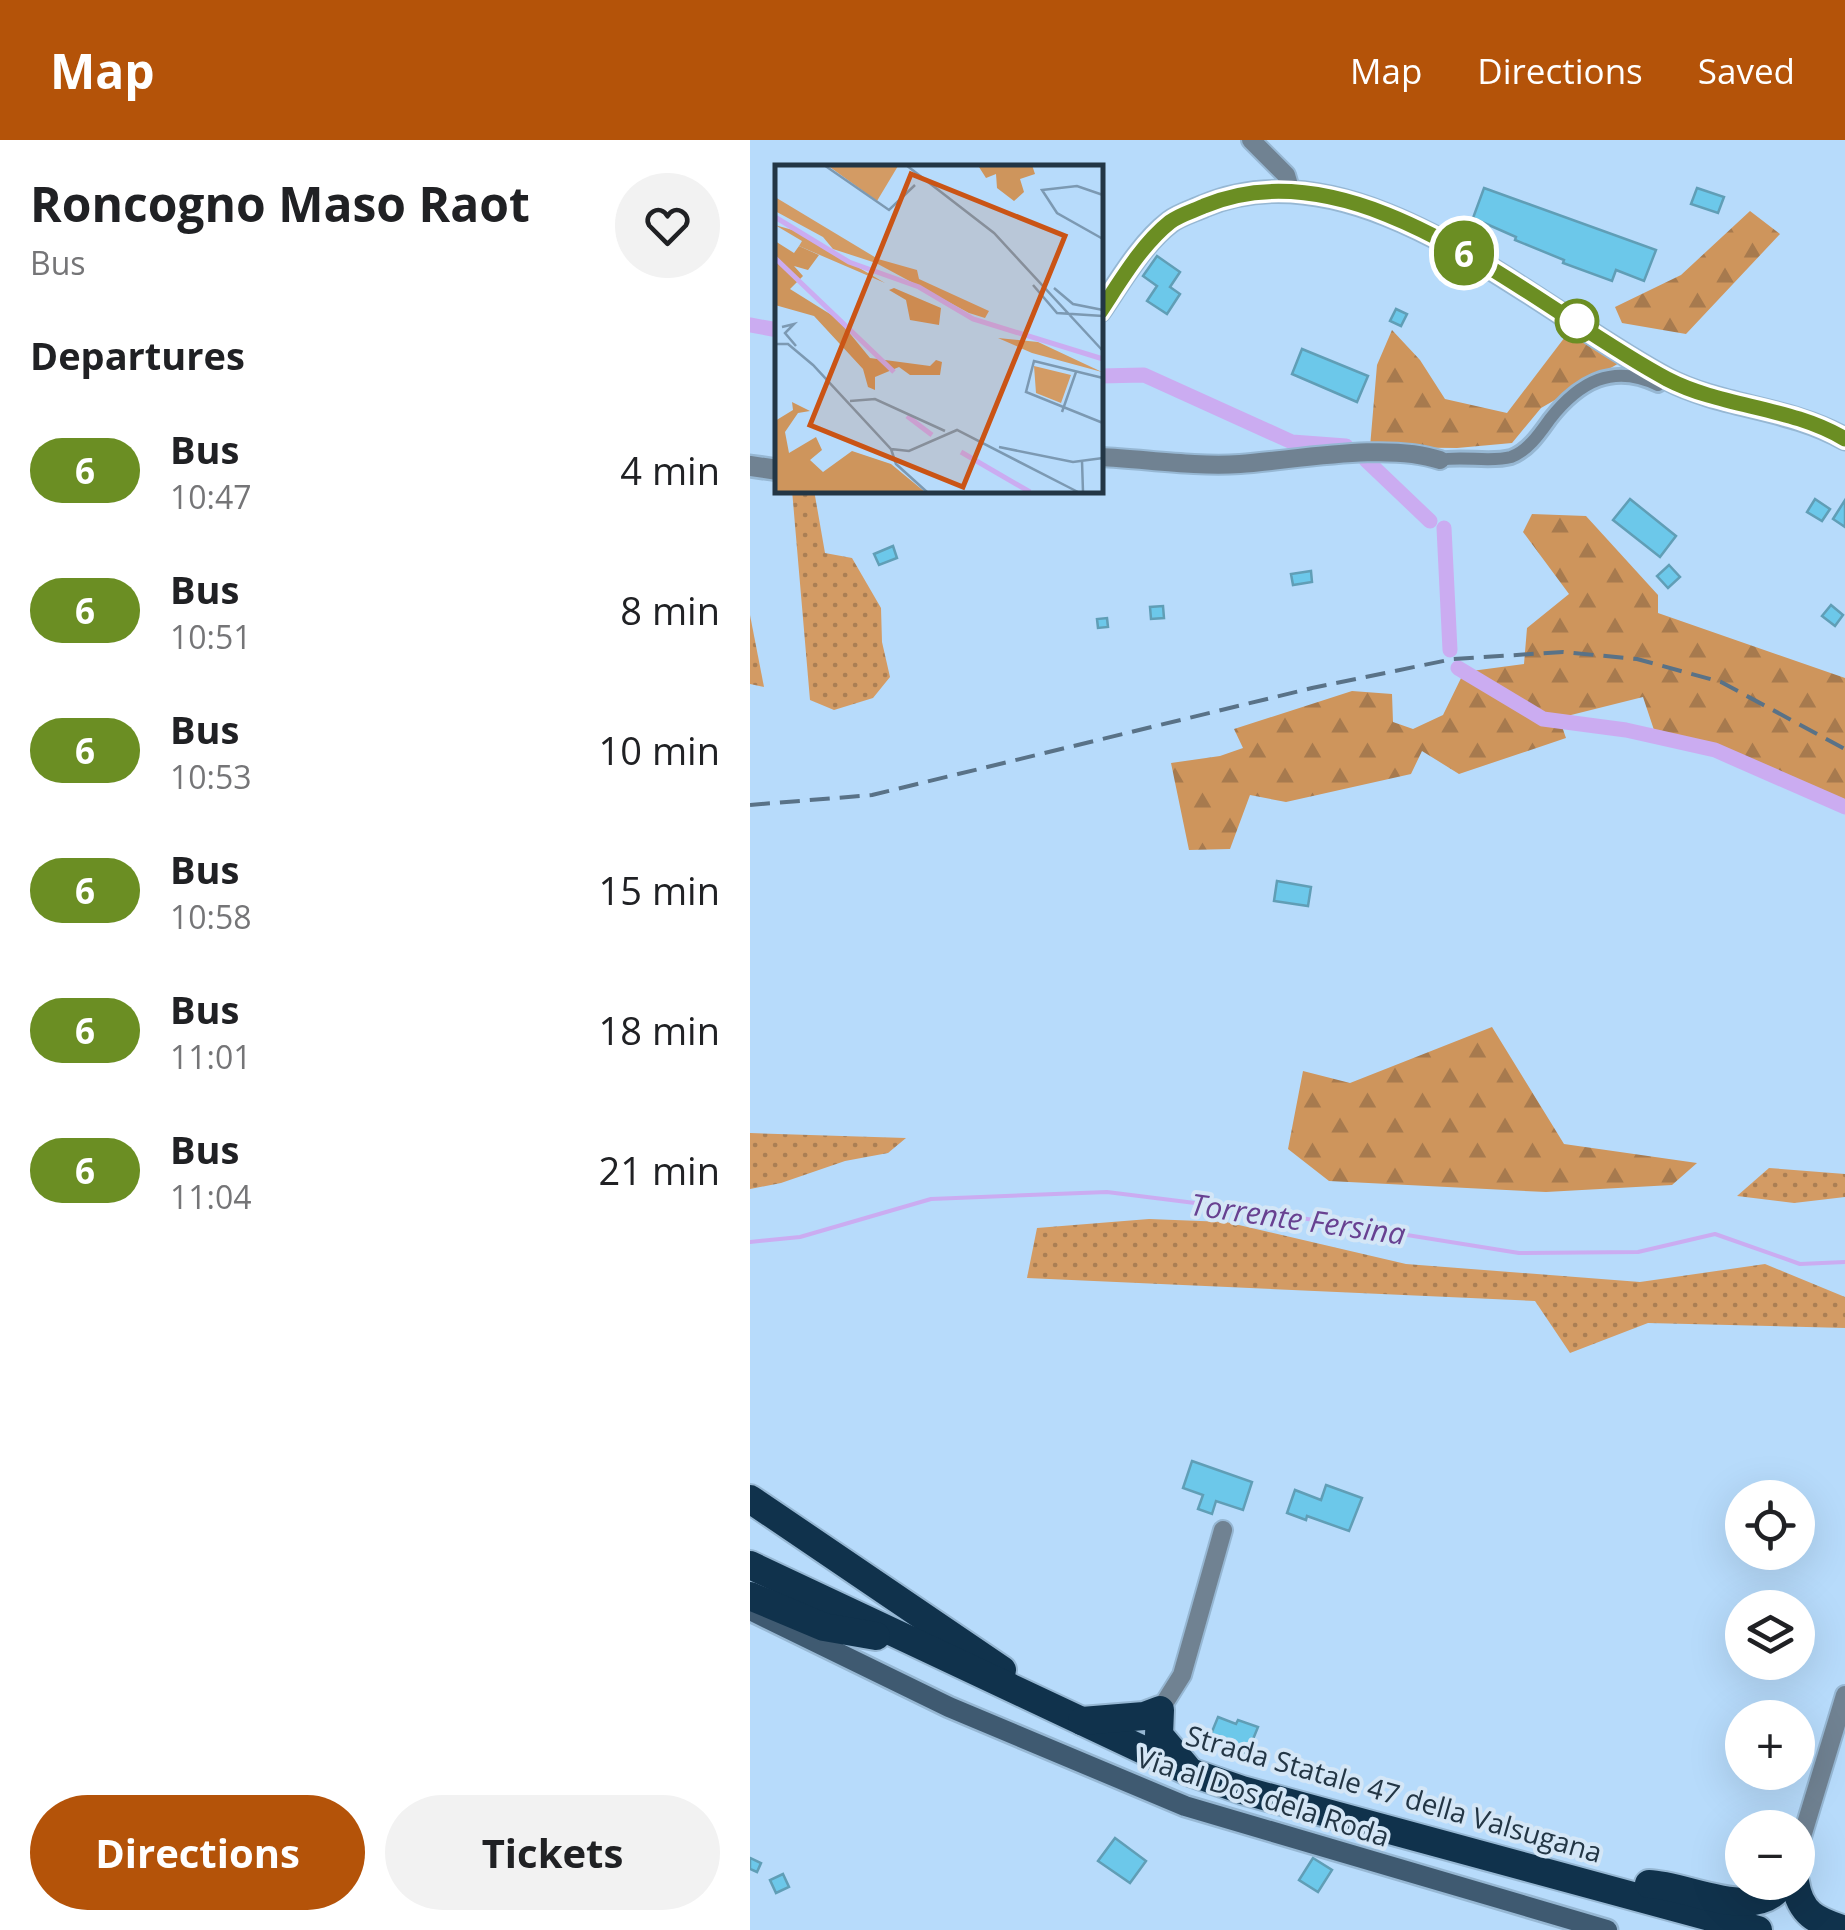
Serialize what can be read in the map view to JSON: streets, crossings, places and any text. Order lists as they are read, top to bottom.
{
  "streets": {
    "highway": ["Strada Statale 47 della Valsugana"],
    "main road": ["Via al Dos dela Roda"]
  },
  "water": ["Torrente Fersina"],
  "lines": ["bus line 6"],
  "page": {
    "header": "Map",
    "nav": ["Map", "Directions", "Saved"],
    "heading": [
      ["Roncogno Maso Raot", "Bus"],
      "Departures"
    ],
    "on_map": "6",
    "list": [
      {
        "mark": "6",
        "name": "Bus",
        "note": "10:47",
        "value": "4 min"
      },
      {
        "mark": "6",
        "name": "Bus",
        "note": "10:51",
        "value": "8 min"
      },
      {
        "mark": "6",
        "name": "Bus",
        "note": "10:53",
        "value": "10 min"
      },
      {
        "mark": "6",
        "name": "Bus",
        "note": "10:58",
        "value": "15 min"
      },
      {
        "mark": "6",
        "name": "Bus",
        "note": "11:01",
        "value": "18 min"
      },
      {
        "mark": "6",
        "name": "Bus",
        "note": "11:04",
        "value": "21 min"
      }
    ],
    "map_buttons": ["+", "−"],
    "buttons": ["Directions", "Tickets"]
  }
}
